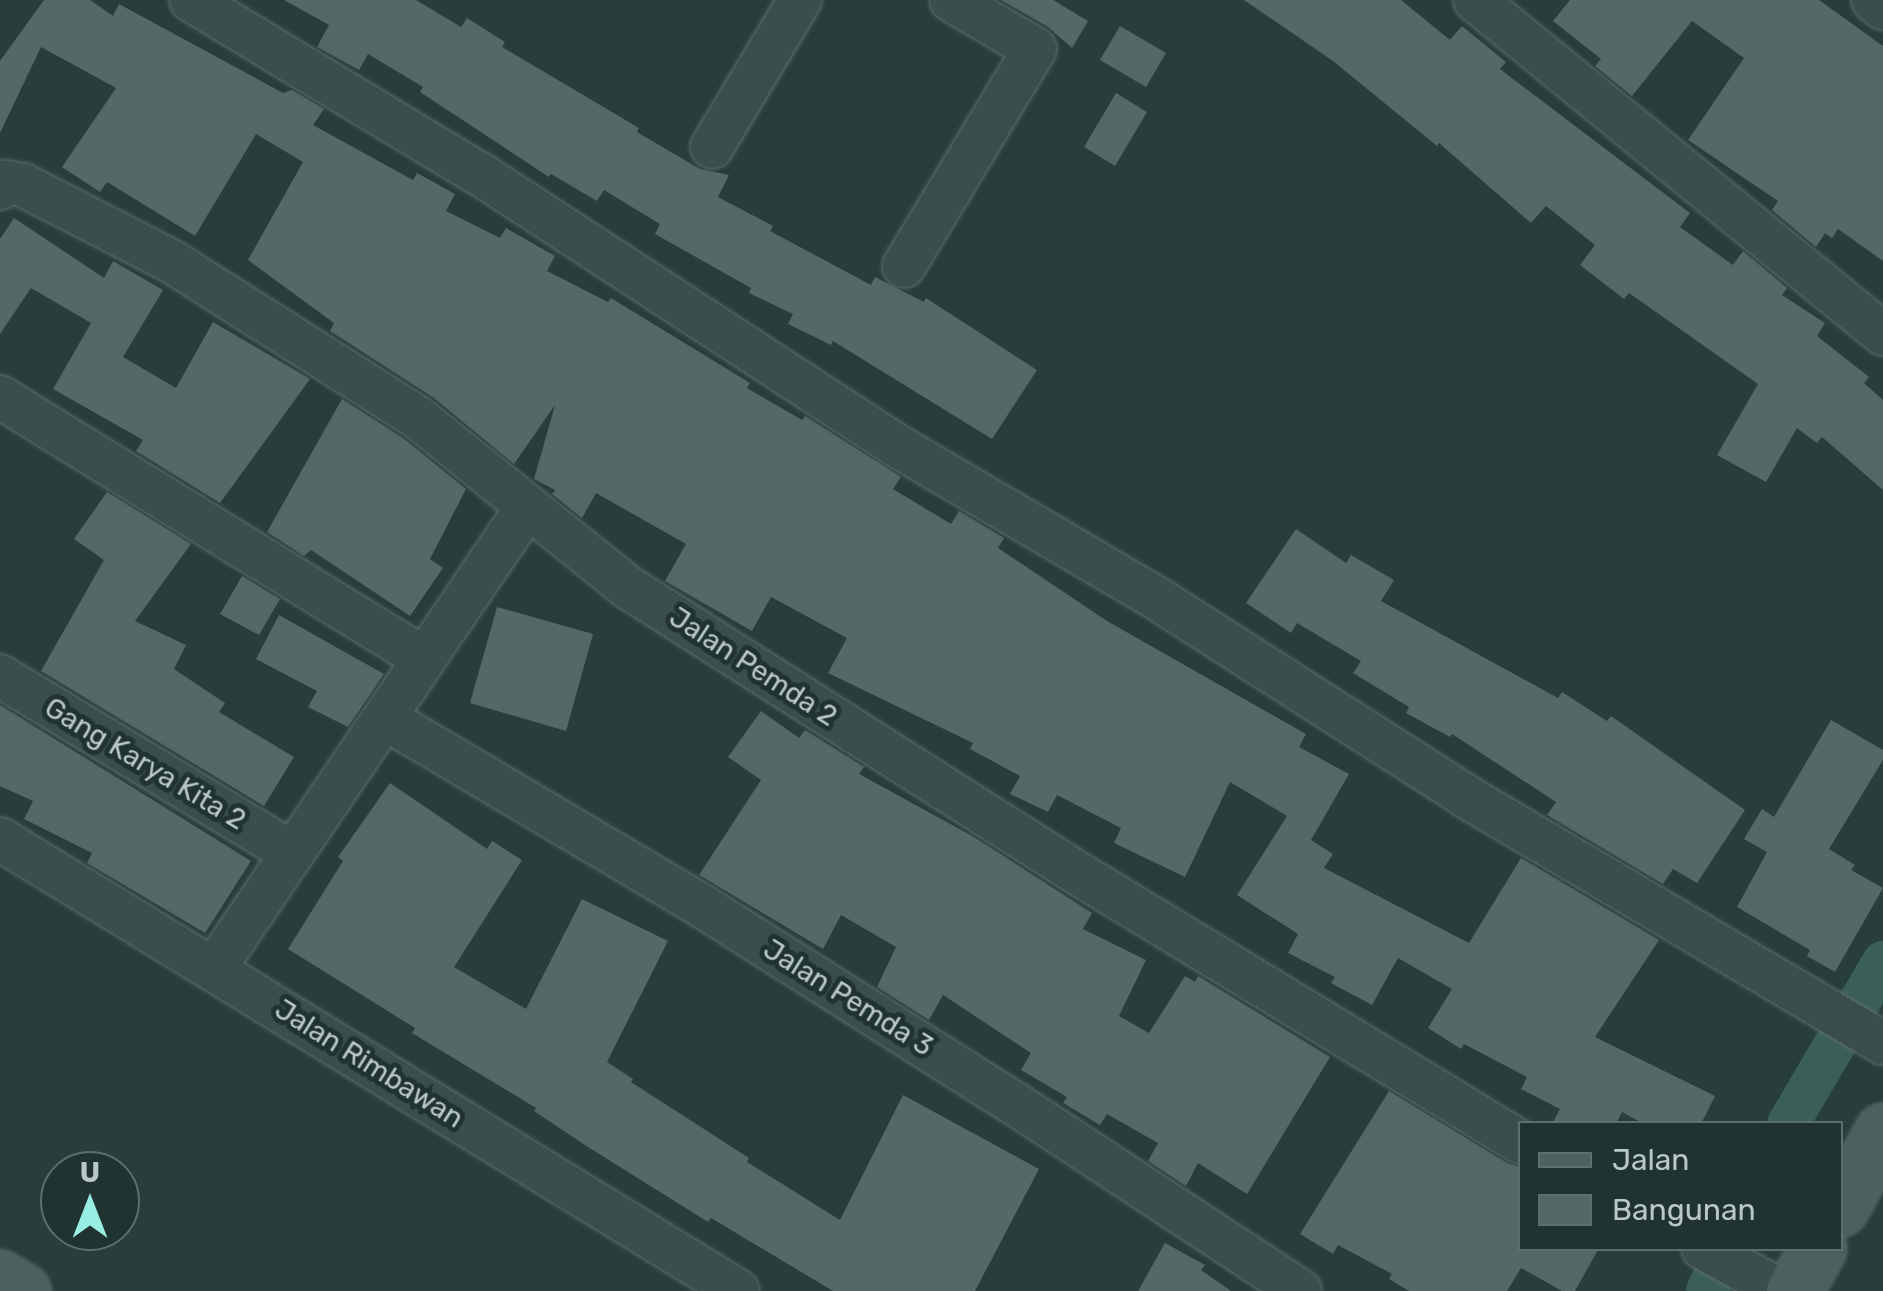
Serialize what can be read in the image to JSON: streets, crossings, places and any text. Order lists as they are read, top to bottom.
{
  "streets": {
    "street": [
      "Jalan Pemda 2",
      "Gang Karya Kita 2",
      "Jalan Pemda 3",
      "Jalan Rimbawan"
    ]
  },
  "legend": ["Jalan", "Bangunan"],
  "north": "top"
}
